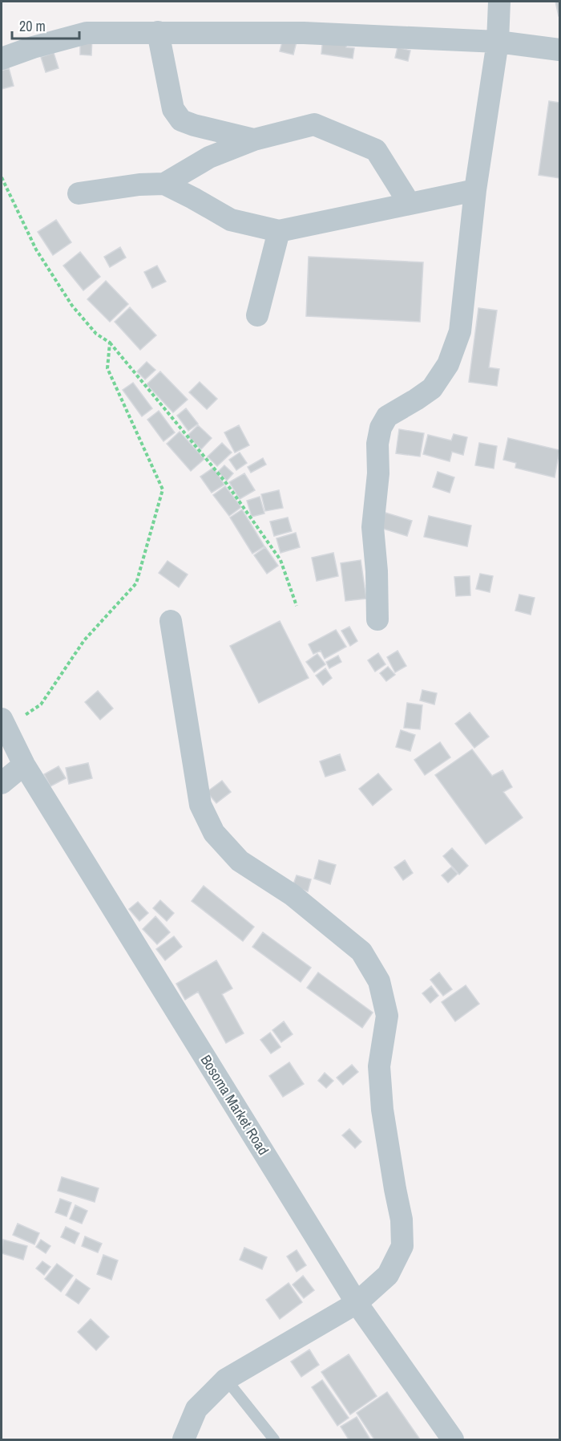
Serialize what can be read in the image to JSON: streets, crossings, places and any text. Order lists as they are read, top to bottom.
{
  "streets": {
    "street": ["Bosoma Market Road"]
  },
  "scale_bar": "20 m"
}
